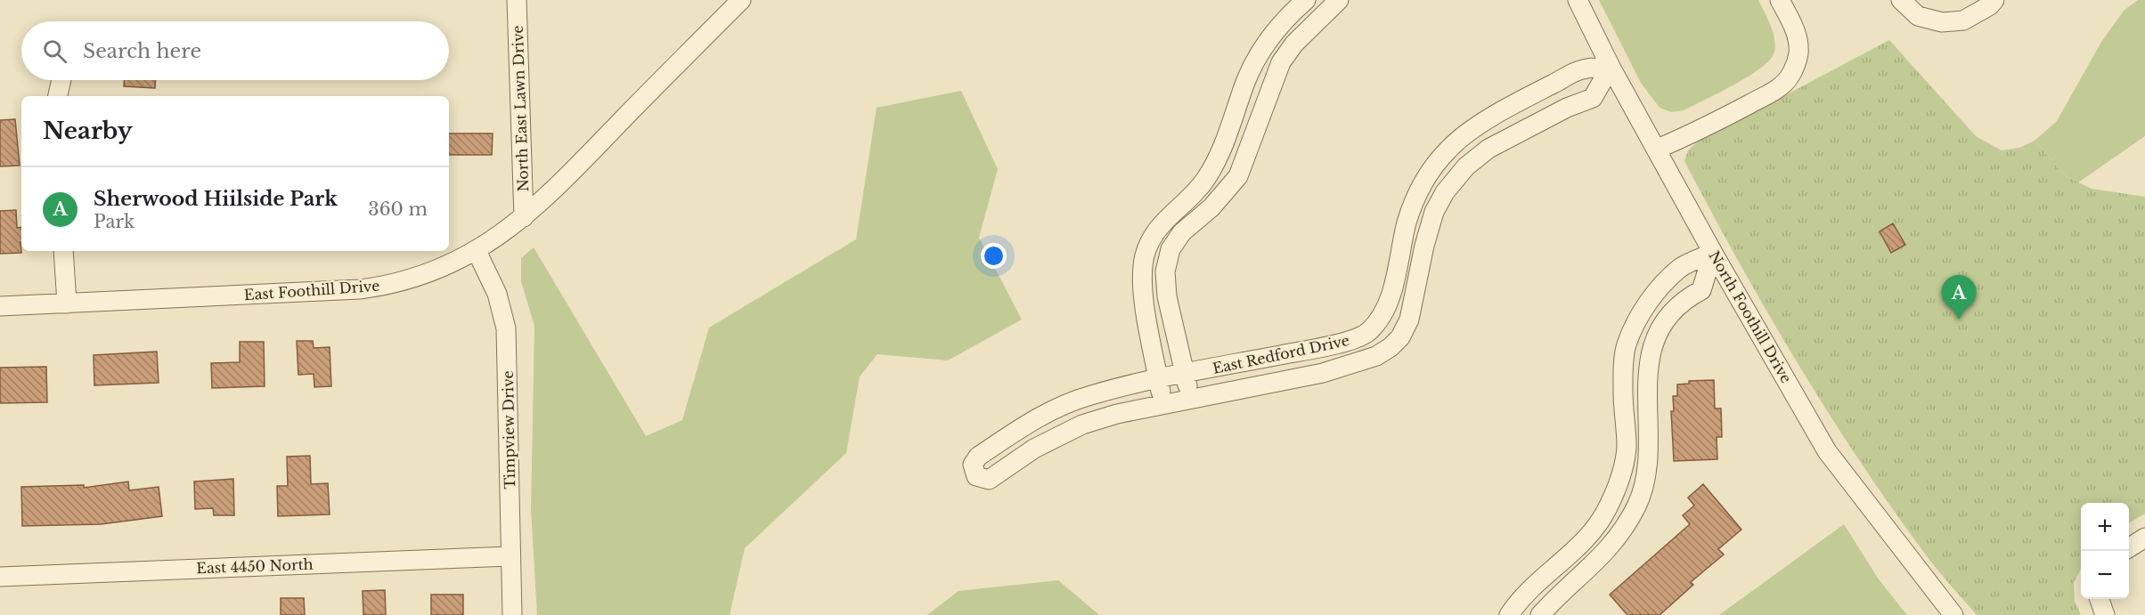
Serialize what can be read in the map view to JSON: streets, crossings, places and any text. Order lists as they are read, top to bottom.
{
  "streets": {
    "street": [
      "North East Lawn Drive",
      "East Foothill Drive",
      "North Foothill Drive",
      "East Redford Drive",
      "Timpview Drive",
      "East 4450 North"
    ]
  },
  "crossings": [
    ["North East Lawn Drive", "East Foothill Drive"],
    ["East Foothill Drive", "Timpview Drive"],
    ["North Foothill Drive", "East Redford Drive"],
    ["Timpview Drive", "East 4450 North"]
  ],
  "page": {
    "search": "Search here",
    "heading": "Nearby",
    "list": [
      {
        "mark": "A",
        "name": "Sherwood Hiilside Park",
        "note": "Park",
        "value": "360 m"
      }
    ],
    "pins": "A",
    "map_buttons": ["+", "−"]
  }
}
